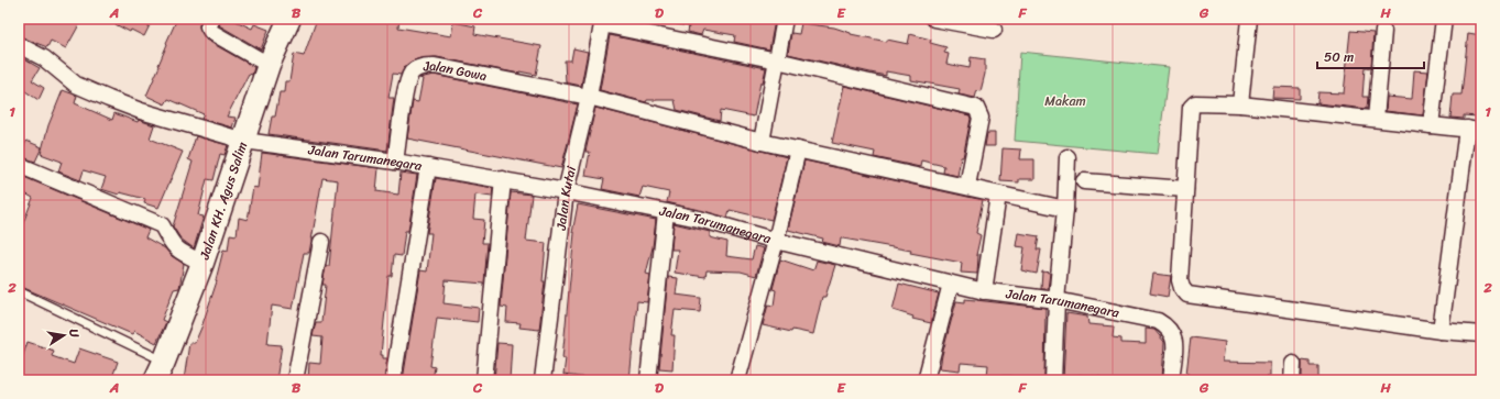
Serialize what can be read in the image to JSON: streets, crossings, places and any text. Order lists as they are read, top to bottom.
{
  "streets": {
    "street": [
      "Jalan Gowa",
      "Jalan Tarumanegara",
      "Jalan Kutai",
      "Jalan KH. Agus Salim"
    ]
  },
  "crossings": [
    ["Jalan Gowa", "Jalan Tarumanegara"],
    ["Jalan Gowa", "Jalan Kutai"],
    ["Jalan Tarumanegara", "Jalan Kutai"],
    ["Jalan Tarumanegara", "Jalan KH. Agus Salim"]
  ],
  "parks": ["Makam"],
  "scale_bar": "50 m",
  "north": "right",
  "grid": {
    "columns": [
      "A",
      "B",
      "C",
      "D",
      "E",
      "F",
      "G",
      "H"
    ],
    "rows": ["1", "2"]
  }
}
